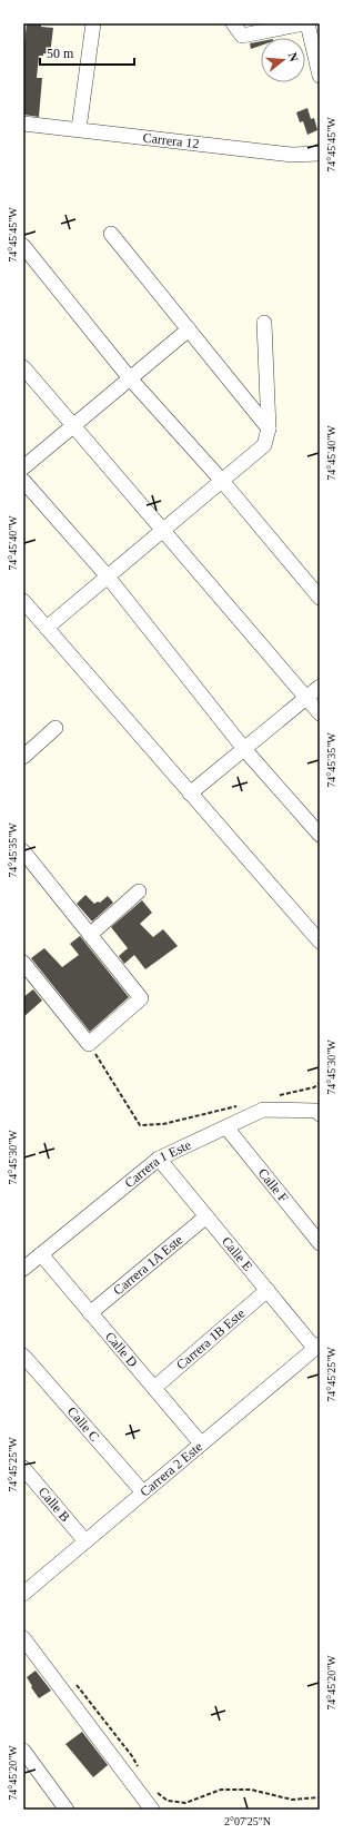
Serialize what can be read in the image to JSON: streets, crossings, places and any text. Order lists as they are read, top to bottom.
{
  "streets": {
    "street": [
      "Carrera 12",
      "Carrera 1 Este",
      "Calle F",
      "Calle E",
      "Carrera 1A Este",
      "Carrera 1B Este",
      "Calle D",
      "Calle C",
      "Carrera 2 Este",
      "Calle B"
    ]
  },
  "crossings": [
    ["Carrera 1 Este", "Calle F"],
    ["Carrera 1 Este", "Calle E"],
    ["Carrera 1 Este", "Calle D"],
    ["Calle E", "Carrera 1A Este"],
    ["Calle E", "Carrera 1B Este"],
    ["Calle E", "Carrera 2 Este"],
    ["Carrera 1A Este", "Calle D"],
    ["Carrera 1B Este", "Calle D"],
    ["Calle D", "Carrera 2 Este"],
    ["Calle C", "Carrera 2 Este"],
    ["Carrera 2 Este", "Calle B"]
  ],
  "scale_bar": "50 m",
  "north": "right",
  "coordinates": [
    "74°45'45\"W",
    "74°45'40\"W",
    "74°45'35\"W",
    "74°45'30\"W",
    "74°45'25\"W",
    "74°45'20\"W",
    "2°07'25\"N"
  ]
}
